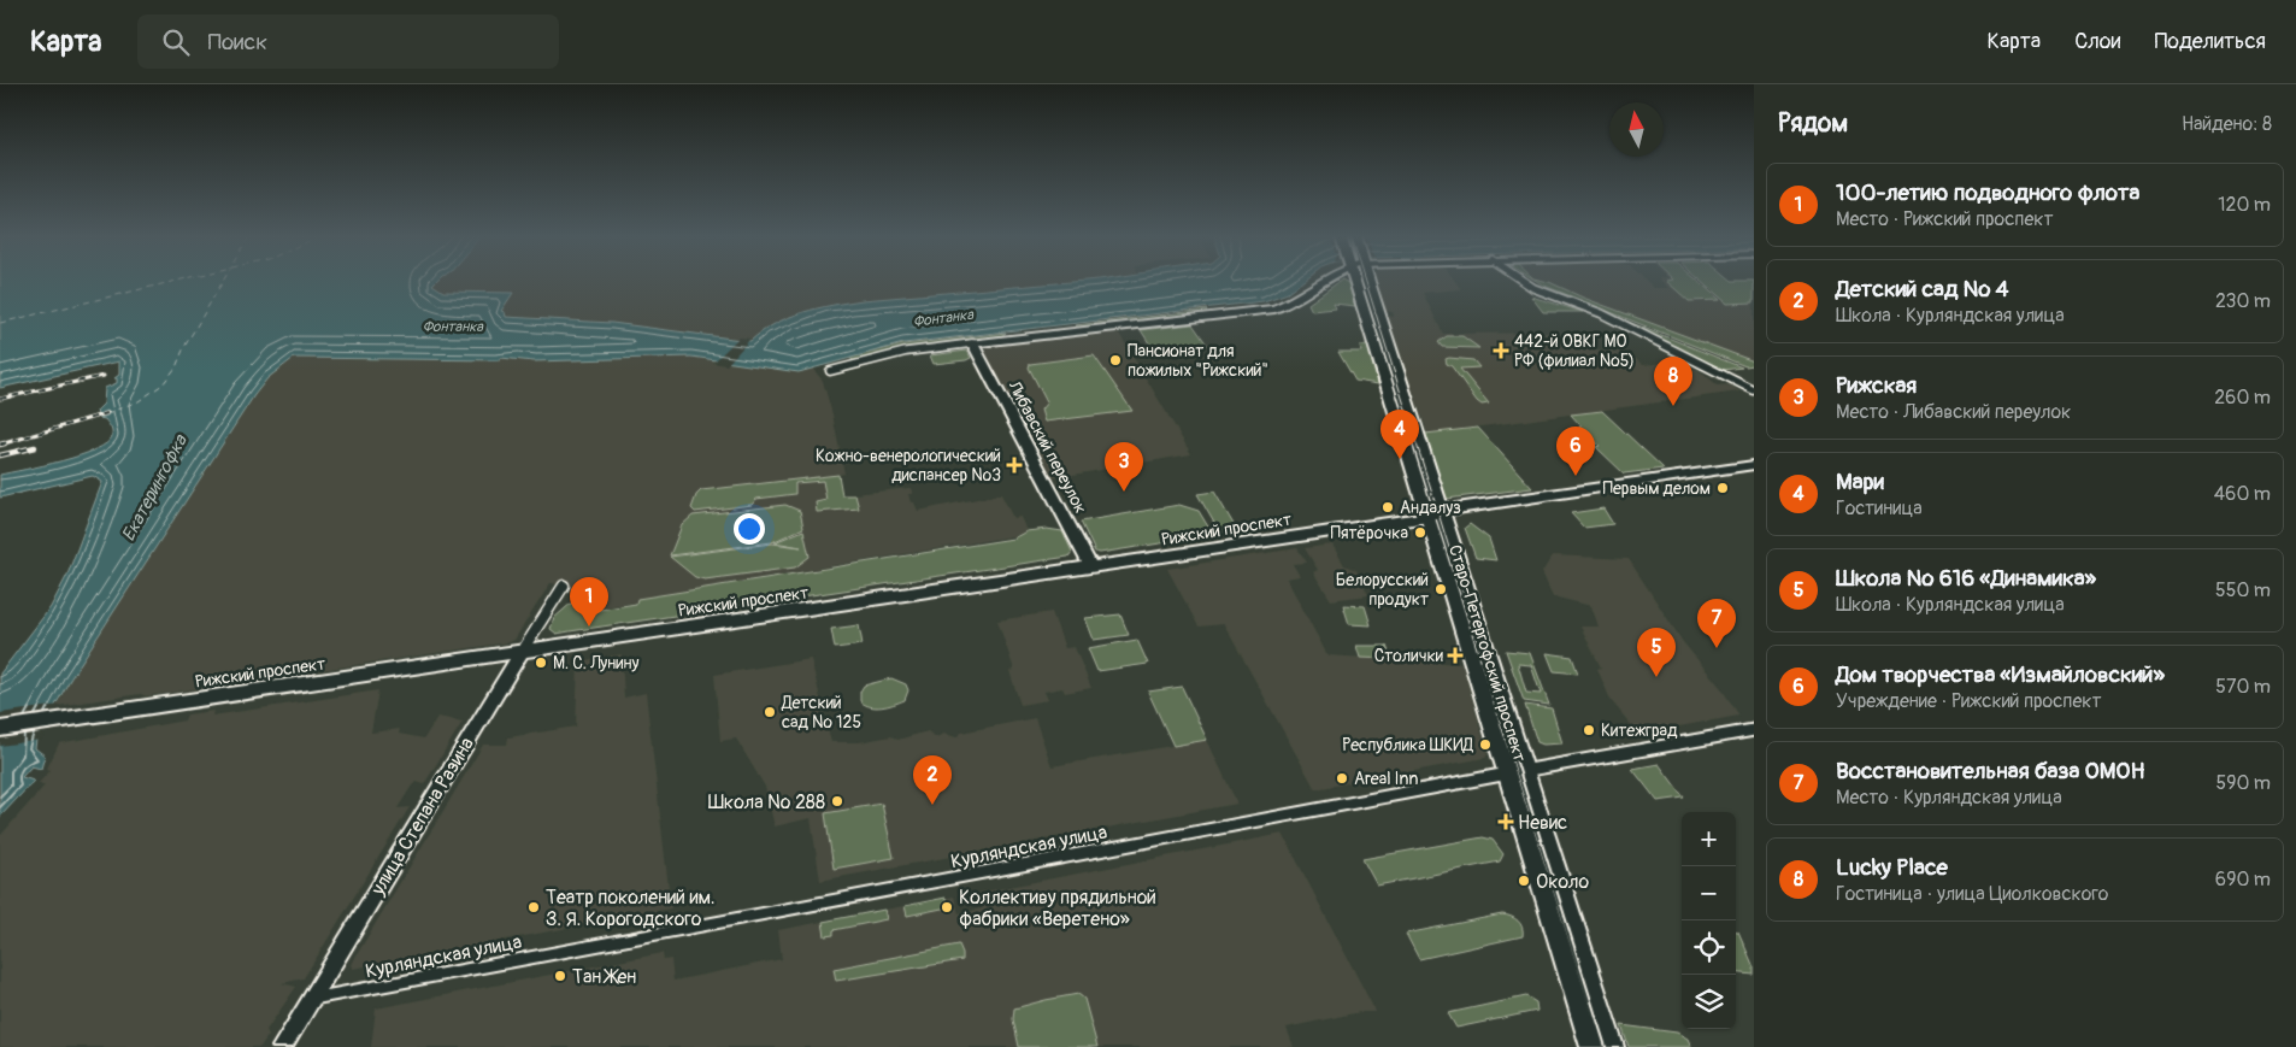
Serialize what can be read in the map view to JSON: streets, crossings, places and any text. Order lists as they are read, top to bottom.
{
  "streets": {
    "main road": ["Старо-Петергофский проспект"],
    "street": [
      "Либавский переулок",
      "Рижский проспект",
      "улица Степана Разина",
      "Курляндская улица"
    ]
  },
  "crossings": [
    ["Либавский переулок", "Рижский проспект"],
    ["Рижский проспект", "Старо-Петергофский проспект"],
    ["Рижский проспект", "улица Степана Разина"],
    ["Старо-Петергофский проспект", "Курляндская улица"],
    ["улица Степана Разина", "Курляндская улица"]
  ],
  "water": ["Фонтанка", "Екатерингофка"],
  "places": {
    "health": [
      "442-й ОВКГ МО РФ (филиал №5)",
      "Кожно-венерологический диспансер №3",
      "Столички",
      "Невис"
    ],
    "other": [
      "Пансионат для пожилых \"Рижский\"",
      "Первым делом",
      "Андалуз",
      "Пятёрочка",
      "Белорусский продукт",
      "М. С. Лунину",
      "Детский сад № 125",
      "Китежград",
      "Республика ШКИД",
      "Areal Inn",
      "Школа № 288",
      "Около",
      "Театр поколений им. З. Я. Корогодского",
      "Коллективу прядильной фабрики «Веретено»",
      "Тан Жен"
    ]
  },
  "north": "top",
  "page": {
    "header": "Карта",
    "search": "Поиск",
    "nav": ["Карта", "Слои", "Поделиться"],
    "heading": ["Рядом", "Найдено: 8"],
    "list": [
      {
        "mark": "1",
        "name": "100-летию подводного флота",
        "note": "Место · Рижский проспект",
        "value": "120 m"
      },
      {
        "mark": "2",
        "name": "Детский сад № 4",
        "note": "Школа · Курляндская улица",
        "value": "230 m"
      },
      {
        "mark": "3",
        "name": "Рижская",
        "note": "Место · Либавский переулок",
        "value": "260 m"
      },
      {
        "mark": "4",
        "name": "Мари",
        "note": "Гостиница",
        "value": "460 m"
      },
      {
        "mark": "5",
        "name": "Школа № 616 «Динамика»",
        "note": "Школа · Курляндская улица",
        "value": "550 m"
      },
      {
        "mark": "6",
        "name": "Дом творчества «Измайловский»",
        "note": "Учреждение · Рижский проспект",
        "value": "570 m"
      },
      {
        "mark": "7",
        "name": "Восстановительная база ОМОН",
        "note": "Место · Курляндская улица",
        "value": "590 m"
      },
      {
        "mark": "8",
        "name": "Lucky Place",
        "note": "Гостиница · улица Циолковского",
        "value": "690 m"
      }
    ],
    "pins": [
      "8",
      "4",
      "6",
      "3",
      "1",
      "7",
      "5",
      "2"
    ],
    "map_buttons": ["+", "−"]
  }
}
